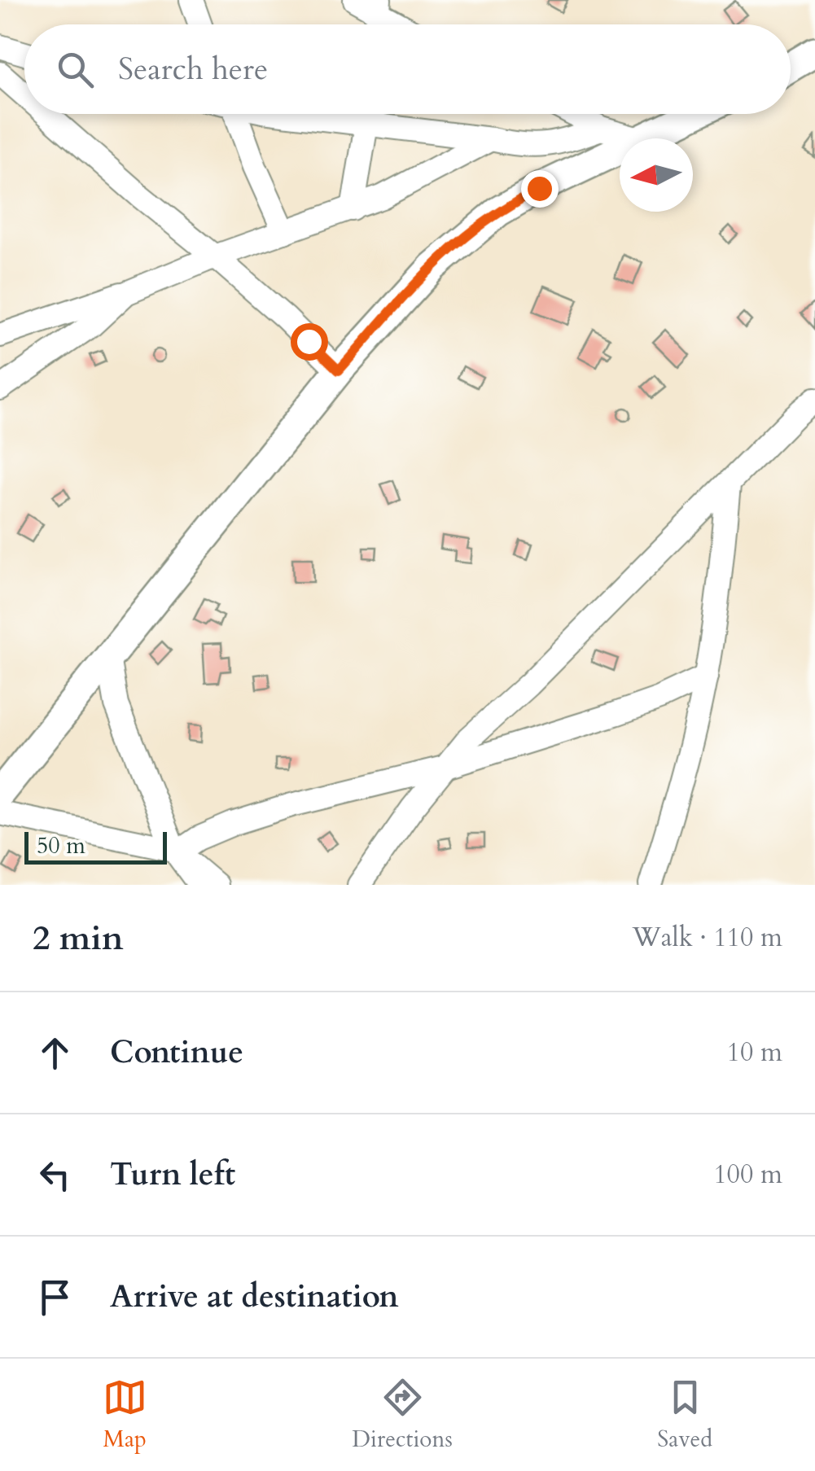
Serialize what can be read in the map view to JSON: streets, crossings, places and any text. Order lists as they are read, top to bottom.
{
  "scale_bar": "50 m",
  "north": "left",
  "page": {
    "search": "Search here",
    "scale": "50 m",
    "heading": ["2 min", "Walk · 110 m"],
    "list": [
      ["Continue", "10 m"],
      ["Turn left", "100 m"],
      "Arrive at destination"
    ],
    "nav": ["Map", "Directions", "Saved"]
  }
}
